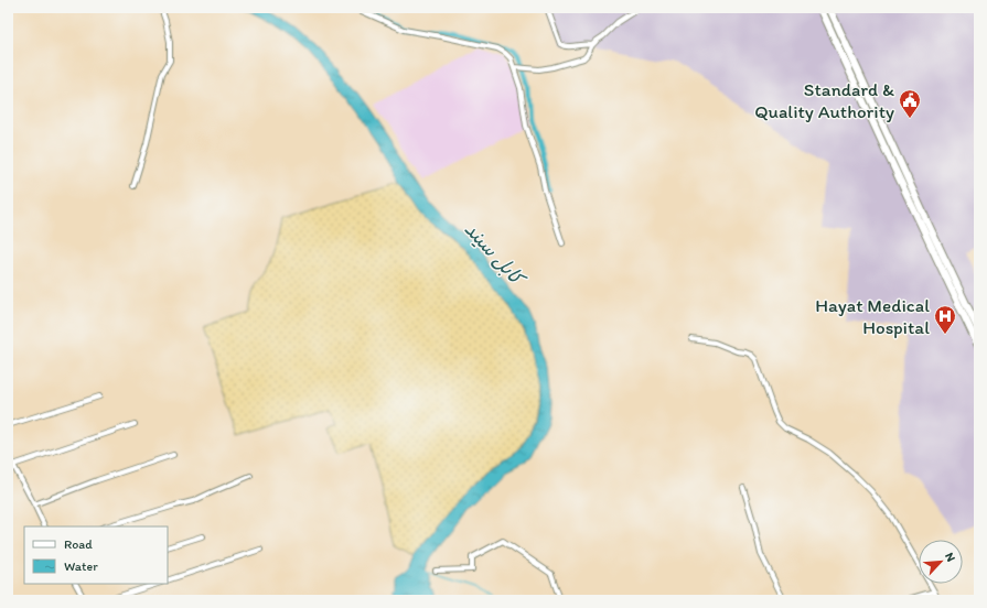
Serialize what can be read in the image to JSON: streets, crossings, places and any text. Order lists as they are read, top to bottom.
{
  "water": ["کابل سيند"],
  "places": {
    "public building": ["Standard & Quality Authority"],
    "hospital": ["Hayat Medical Hospital"]
  },
  "legend": ["Road", "Water"],
  "north": "top right"
}
